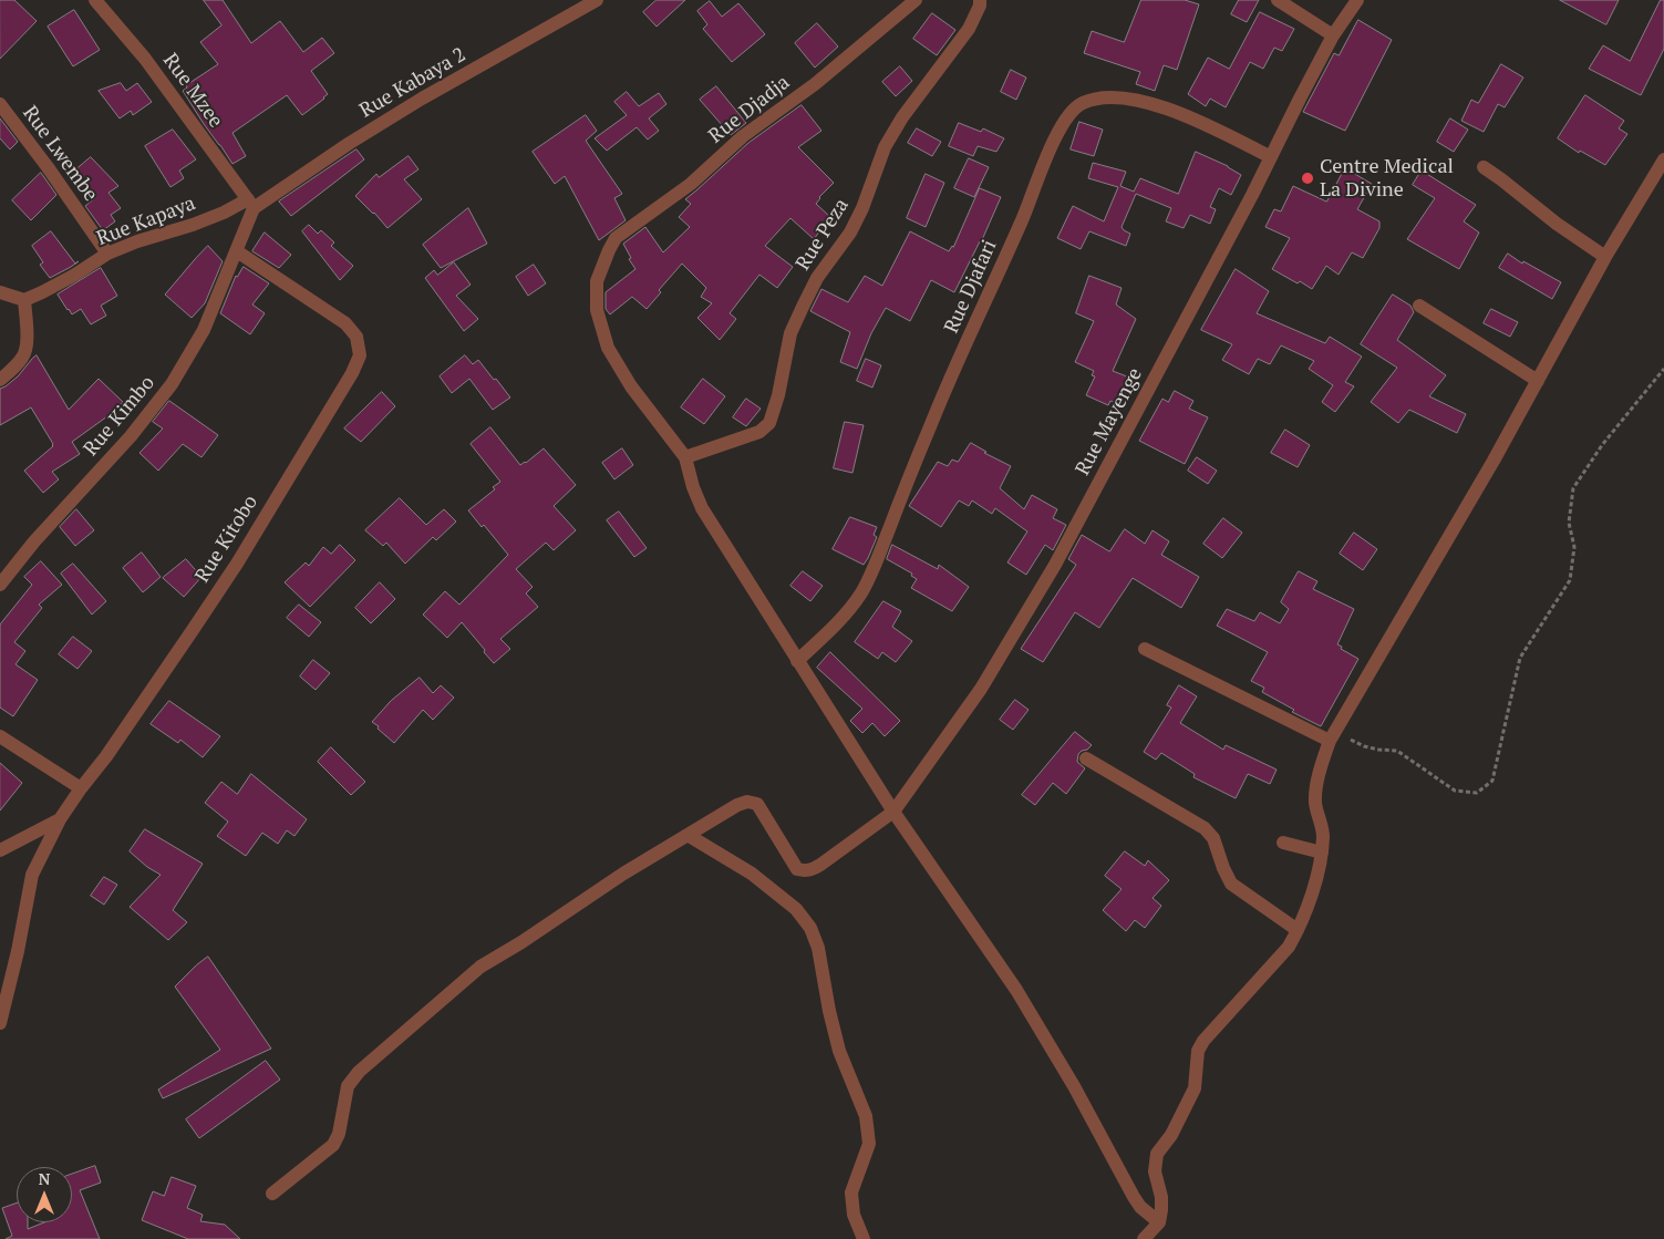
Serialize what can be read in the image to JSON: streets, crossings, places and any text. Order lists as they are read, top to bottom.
{
  "streets": {
    "street": [
      "Rue Kabaya 2",
      "Rue Mzee",
      "Rue Djadja",
      "Rue Lwembe",
      "Rue Kapaya",
      "Rue Peza",
      "Rue Djafari",
      "Rue Kimbo",
      "Rue Mayenge",
      "Rue Kitobo"
    ]
  },
  "crossings": [
    ["Rue Kabaya 2", "Rue Mzee"],
    ["Rue Kabaya 2", "Rue Kapaya"],
    ["Rue Kabaya 2", "Rue Kimbo"],
    ["Rue Mzee", "Rue Kapaya"],
    ["Rue Mzee", "Rue Kimbo"],
    ["Rue Djadja", "Rue Peza"],
    ["Rue Lwembe", "Rue Kapaya"],
    ["Rue Kapaya", "Rue Kimbo"],
    ["Rue Djafari", "Rue Mayenge"],
    ["Rue Kimbo", "Rue Kitobo"]
  ],
  "places": ["Centre Medical La Divine"],
  "north": "top"
}
